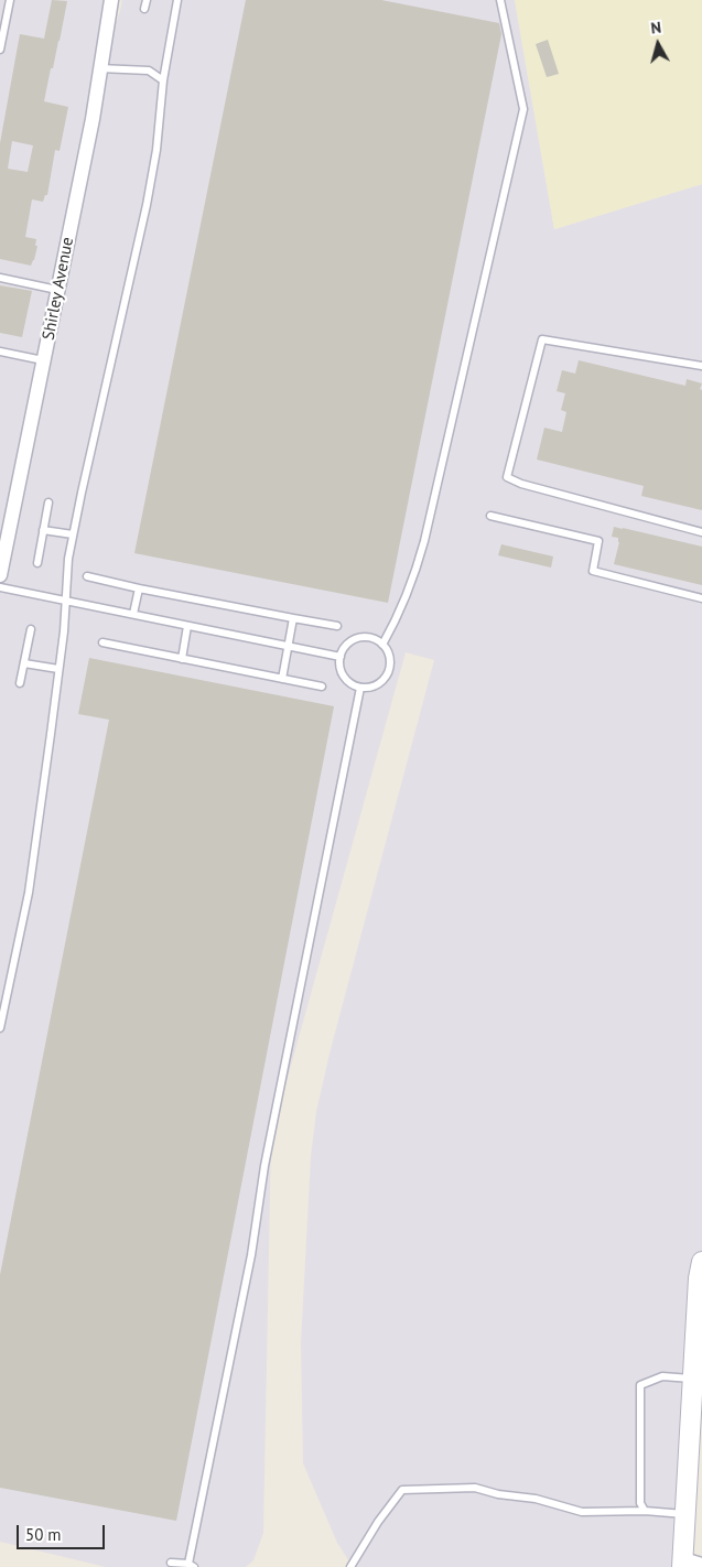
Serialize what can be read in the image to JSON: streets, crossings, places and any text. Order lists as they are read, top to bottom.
{
  "streets": {
    "street": ["Shirley Avenue"]
  },
  "scale_bar": "50 m",
  "north": "top"
}
